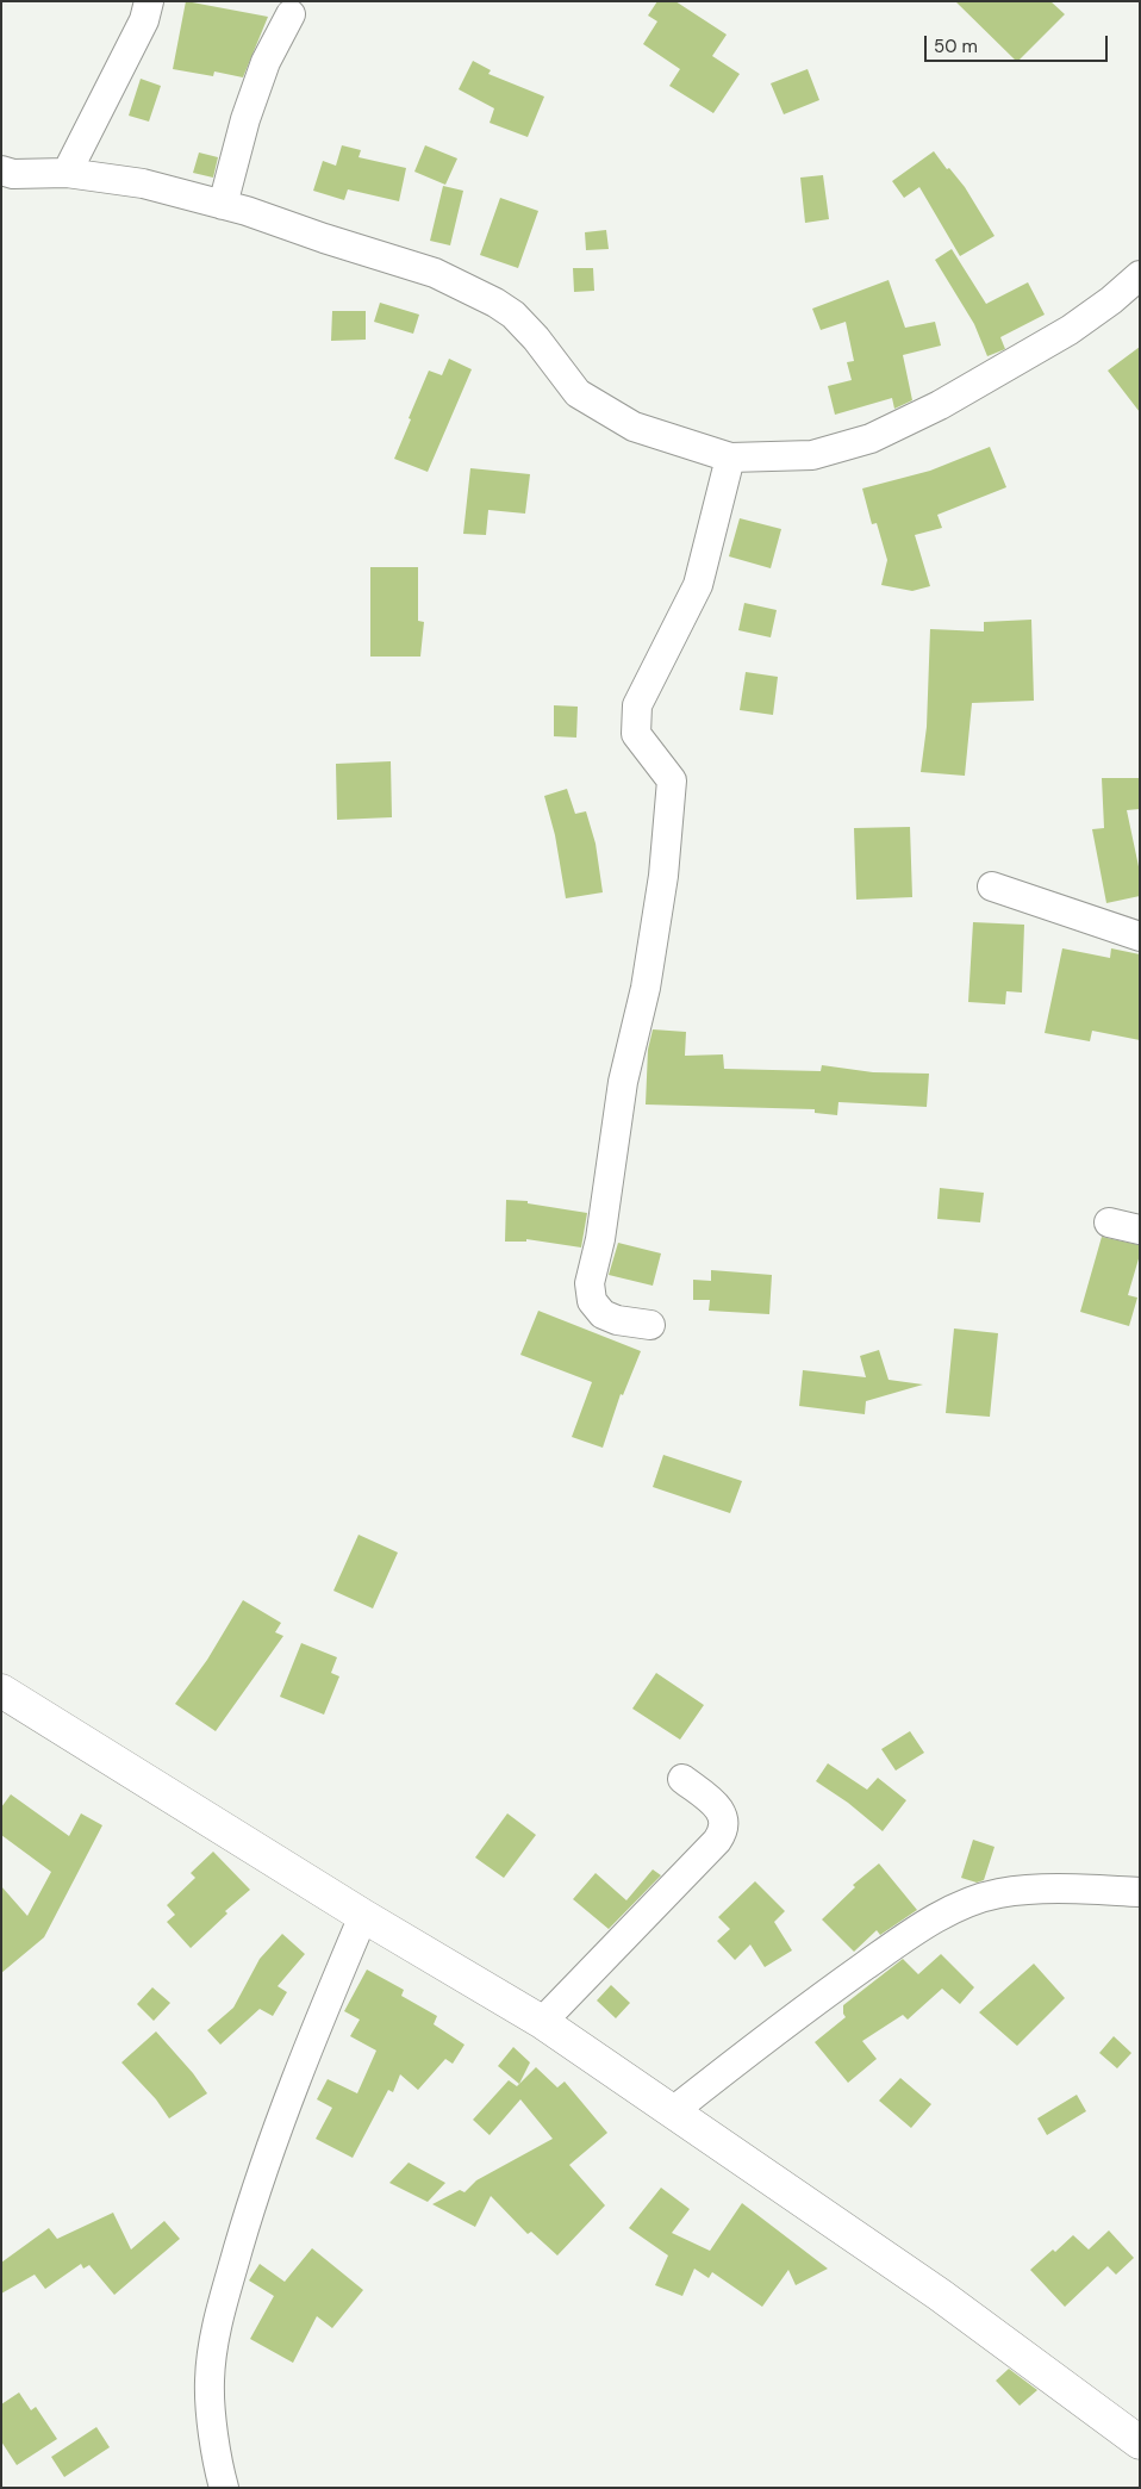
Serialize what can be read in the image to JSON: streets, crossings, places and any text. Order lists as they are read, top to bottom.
{
  "scale_bar": "50 m"
}
